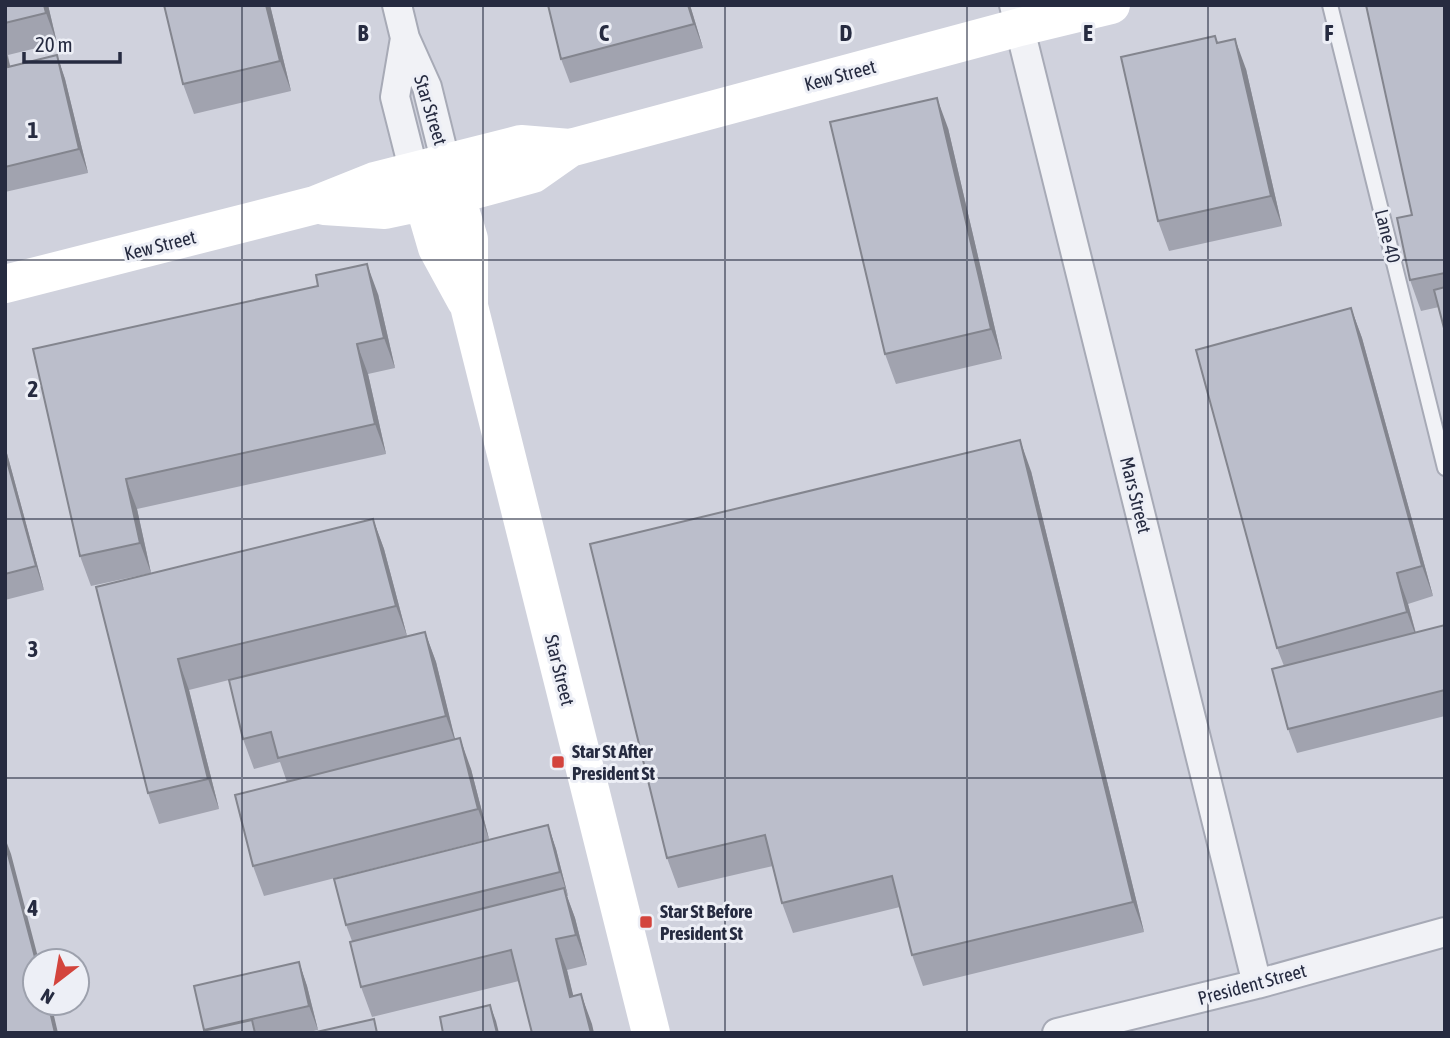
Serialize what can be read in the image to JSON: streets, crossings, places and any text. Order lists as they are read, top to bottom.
{
  "streets": {
    "street": [
      "Kew Street",
      "Star Street",
      "Mars Street",
      "President Street"
    ],
    "lane": ["Lane 40"]
  },
  "crossings": [
    ["Kew Street", "Star Street"],
    ["Kew Street", "Mars Street"],
    ["Mars Street", "President Street"]
  ],
  "places": {
    "transit": ["Star St After President St", "Star St Before President St"]
  },
  "scale_bar": "20 m",
  "north": "bottom left",
  "grid": {
    "columns": [
      "B",
      "C",
      "D",
      "E",
      "F"
    ],
    "rows": [
      "1",
      "2",
      "3",
      "4"
    ]
  }
}
